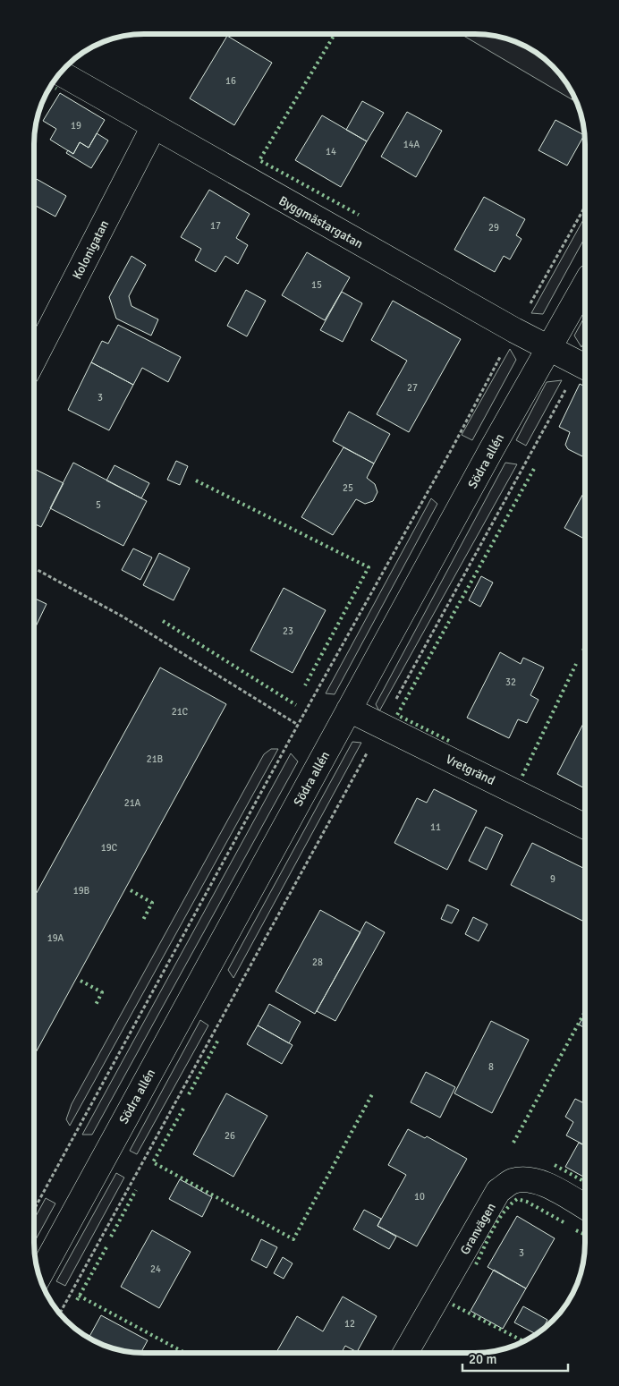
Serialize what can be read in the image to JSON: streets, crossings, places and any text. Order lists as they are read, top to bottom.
{
  "streets": {
    "street": [
      "Byggmästargatan",
      "Kolonigatan",
      "Södra allén",
      "Vretgränd",
      "Granvägen"
    ]
  },
  "crossings": [
    ["Byggmästargatan", "Kolonigatan"],
    ["Byggmästargatan", "Södra allén"],
    ["Södra allén", "Vretgränd"]
  ],
  "house_numbers": [
    "16",
    "19",
    "14A",
    "14",
    "17",
    "29",
    "15",
    "27",
    "3",
    "25",
    "5",
    "23",
    "32",
    "21C",
    "21B",
    "21A",
    "11",
    "19C",
    "9",
    "19B",
    "19A",
    "28",
    "8",
    "26",
    "10",
    "3",
    "24",
    "12"
  ],
  "scale_bar": "20 m"
}
